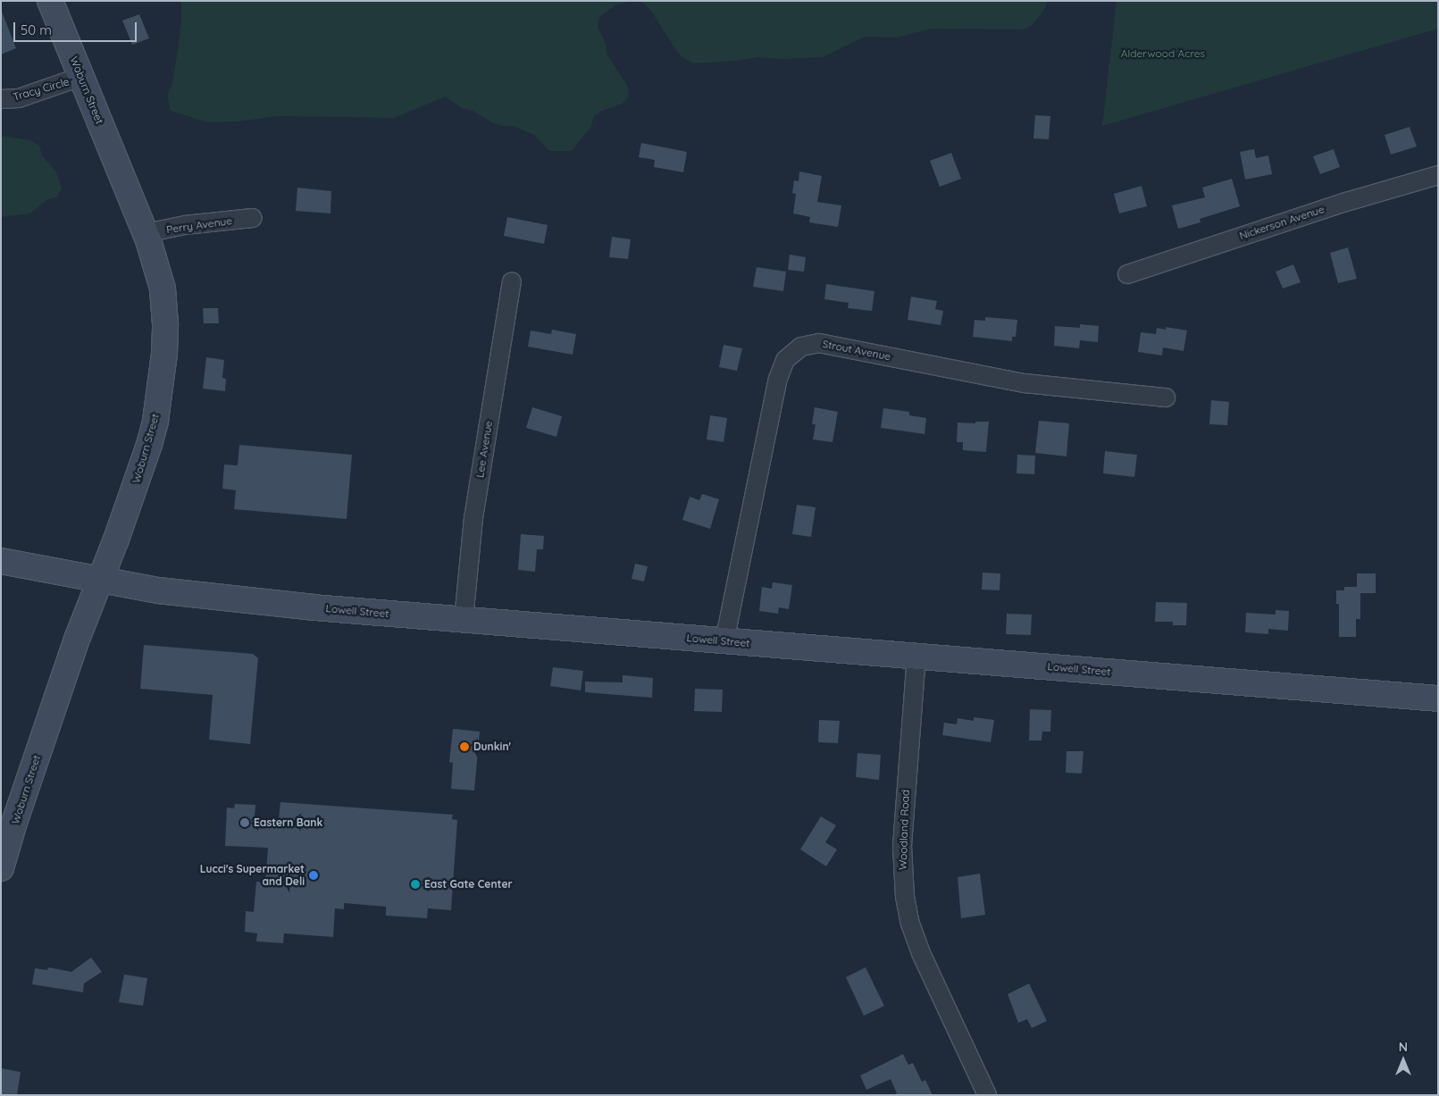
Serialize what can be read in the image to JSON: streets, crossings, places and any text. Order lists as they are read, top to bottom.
{
  "streets": {
    "main road": ["Woburn Street", "Lowell Street"],
    "street": [
      "Tracy Circle",
      "Nickerson Avenue",
      "Perry Avenue",
      "Strout Avenue",
      "Lee Avenue",
      "Woodland Road"
    ]
  },
  "crossings": [
    ["Tracy Circle", "Woburn Street"],
    ["Woburn Street", "Perry Avenue"],
    ["Woburn Street", "Lowell Street"],
    ["Strout Avenue", "Lowell Street"],
    ["Lee Avenue", "Lowell Street"],
    ["Lowell Street", "Woodland Road"]
  ],
  "parks": ["Alderwood Acres"],
  "places": [
    "Dunkin'",
    "Eastern Bank",
    "Lucci's Supermarket and Deli",
    "East Gate Center"
  ],
  "scale_bar": "50 m",
  "north": "top"
}
